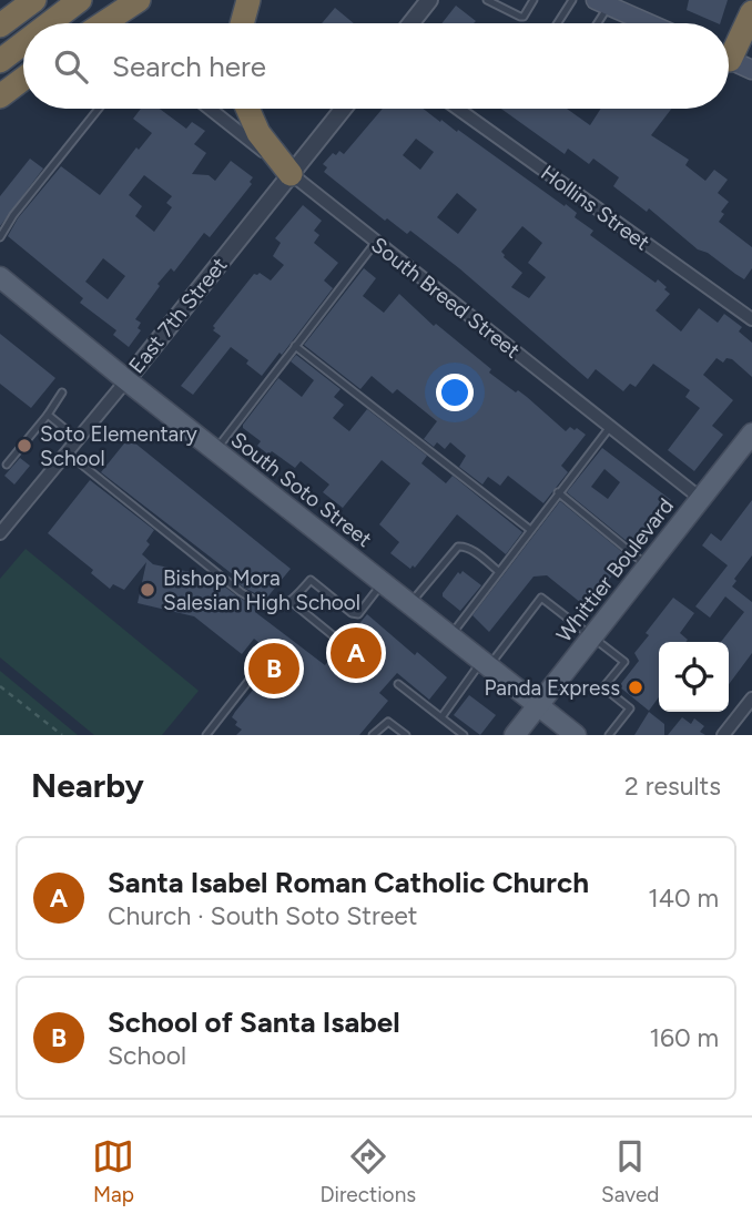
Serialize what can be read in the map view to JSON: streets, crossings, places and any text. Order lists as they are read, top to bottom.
{
  "streets": {
    "main road": ["South Soto Street", "Whittier Boulevard"],
    "street": ["Hollins Street", "South Breed Street", "East 7th Street"]
  },
  "crossings": [
    ["South Breed Street", "East 7th Street"],
    ["South Breed Street", "Whittier Boulevard"],
    ["East 7th Street", "South Soto Street"],
    ["South Soto Street", "Whittier Boulevard"]
  ],
  "places": ["Soto Elementary School", "Bishop Mora Salesian High School", "Panda Express"],
  "page": {
    "search": "Search here",
    "pins": ["A", "B"],
    "heading": ["Nearby", "2 results"],
    "list": [
      {
        "mark": "A",
        "name": "Santa Isabel Roman Catholic Church",
        "note": "Church · South Soto Street",
        "value": "140 m"
      },
      {
        "mark": "B",
        "name": "School of Santa Isabel",
        "note": "School",
        "value": "160 m"
      }
    ],
    "nav": ["Map", "Directions", "Saved"]
  }
}
